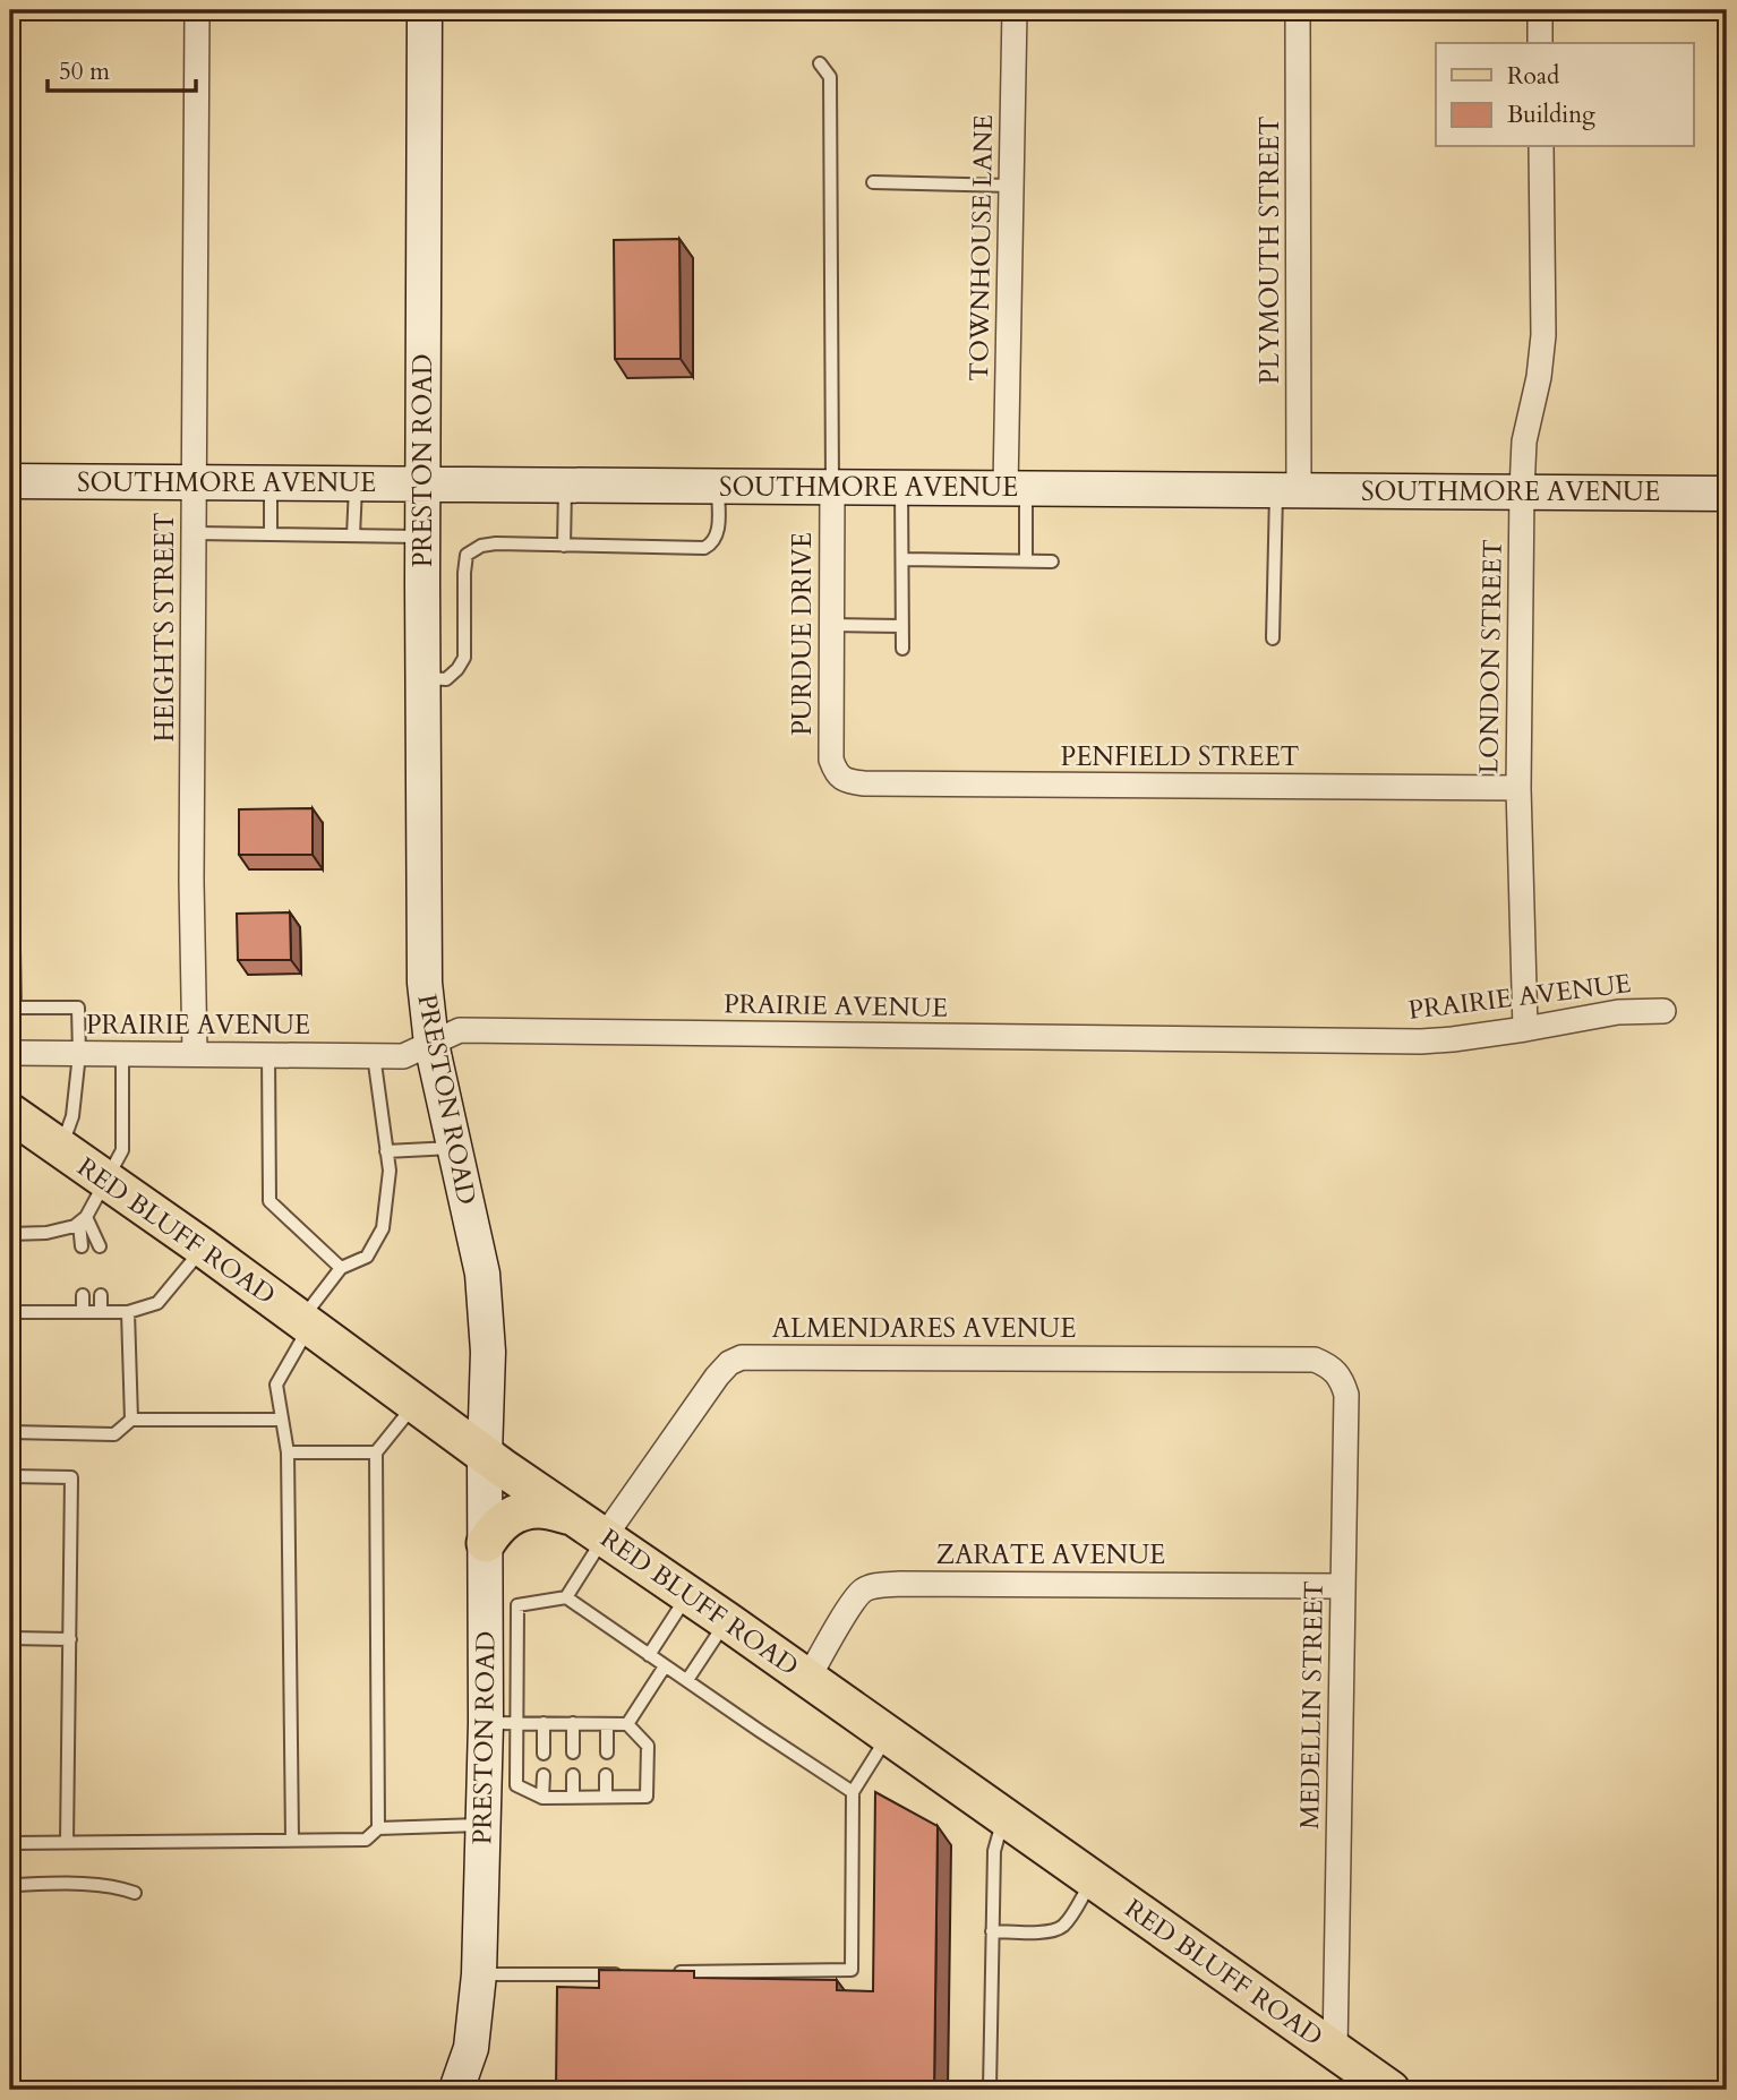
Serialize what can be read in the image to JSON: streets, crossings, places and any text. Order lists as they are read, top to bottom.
{
  "streets": {
    "main road": ["PRESTON ROAD", "SOUTHMORE AVENUE", "RED BLUFF ROAD"],
    "street": [
      "TOWNHOUSE LANE",
      "PLYMOUTH STREET",
      "HEIGHTS STREET",
      "PURDUE DRIVE",
      "LONDON STREET",
      "PENFIELD STREET",
      "PRAIRIE AVENUE",
      "ALMENDARES AVENUE",
      "ZARATE AVENUE",
      "MEDELLIN STREET"
    ]
  },
  "crossings": [
    ["TOWNHOUSE LANE", "SOUTHMORE AVENUE"],
    ["PLYMOUTH STREET", "SOUTHMORE AVENUE"],
    ["PRESTON ROAD", "SOUTHMORE AVENUE"],
    ["PRESTON ROAD", "PRAIRIE AVENUE"],
    ["PRESTON ROAD", "RED BLUFF ROAD"],
    ["PRESTON ROAD", "ALMENDARES AVENUE"],
    ["SOUTHMORE AVENUE", "HEIGHTS STREET"],
    ["SOUTHMORE AVENUE", "PURDUE DRIVE"],
    ["SOUTHMORE AVENUE", "LONDON STREET"],
    ["HEIGHTS STREET", "PRAIRIE AVENUE"],
    ["PURDUE DRIVE", "PENFIELD STREET"],
    ["LONDON STREET", "PENFIELD STREET"],
    ["LONDON STREET", "PRAIRIE AVENUE"],
    ["RED BLUFF ROAD", "ALMENDARES AVENUE"],
    ["RED BLUFF ROAD", "ZARATE AVENUE"],
    ["RED BLUFF ROAD", "MEDELLIN STREET"],
    ["ALMENDARES AVENUE", "MEDELLIN STREET"],
    ["ZARATE AVENUE", "MEDELLIN STREET"]
  ],
  "legend": ["Road", "Building"],
  "scale_bar": "50 m"
}
